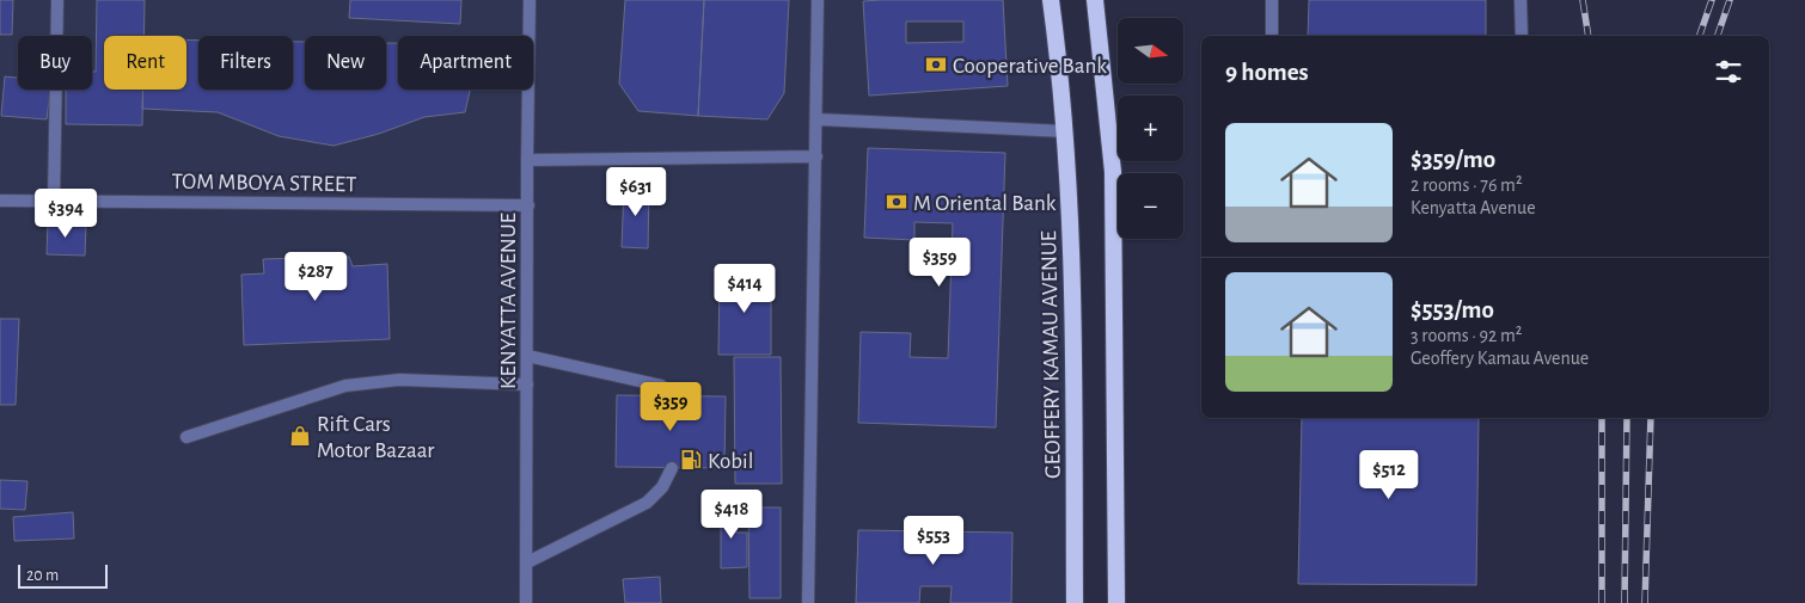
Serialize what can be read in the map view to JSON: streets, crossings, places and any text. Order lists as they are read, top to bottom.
{
  "streets": {
    "highway": ["GEOFFERY KAMAU AVENUE"],
    "street": ["TOM MBOYA STREET", "KENYATTA AVENUE"]
  },
  "crossings": [
    ["TOM MBOYA STREET", "KENYATTA AVENUE"]
  ],
  "places": {
    "bank": ["Cooperative Bank", "M Oriental Bank"],
    "shop": ["Rift Cars Motor Bazaar"],
    "fuel station": ["Kobil"]
  },
  "scale_bar": "20 m",
  "north": "right",
  "page": {
    "map_buttons": ["+", "−"],
    "chip": [
      "Buy",
      "Rent",
      "Filters",
      "New",
      "Apartment"
    ],
    "heading": "9 homes",
    "list": [
      {
        "name": "$359/mo",
        "note": "2 rooms · 76 m² · Kenyatta Avenue"
      },
      {
        "name": "$553/mo",
        "note": "3 rooms · 92 m² · Geoffery Kamau Avenue"
      }
    ],
    "price": [
      "$631",
      "$394",
      "$359",
      "$287",
      "$414",
      "$359",
      "$512",
      "$418",
      "$553"
    ],
    "scale": "20 m"
  }
}
